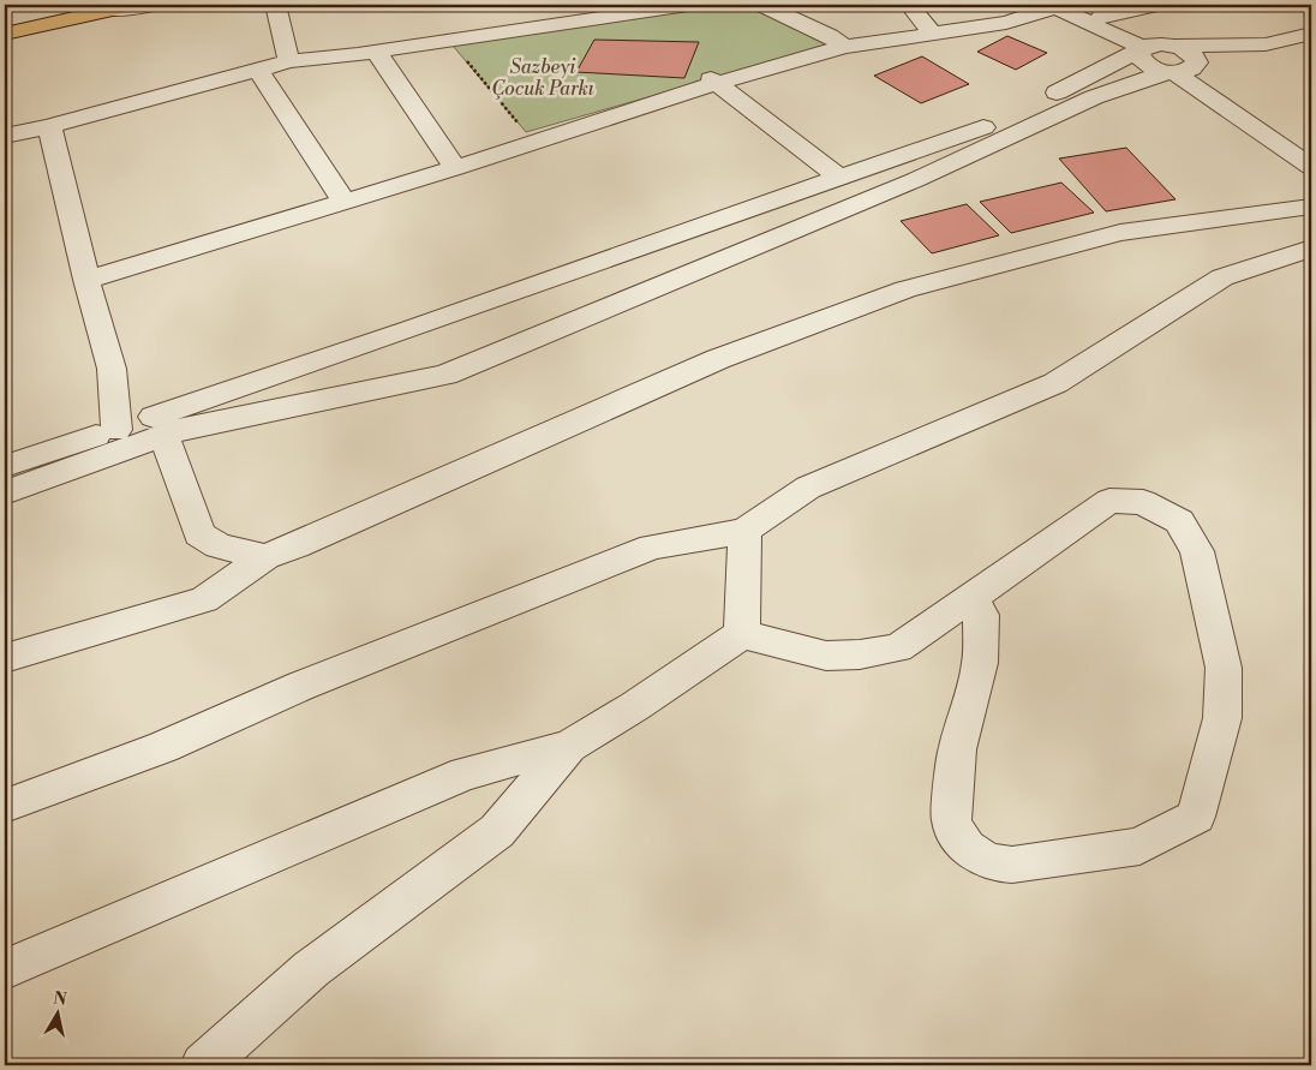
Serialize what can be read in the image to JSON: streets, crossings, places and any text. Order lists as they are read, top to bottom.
{
  "parks": ["Sazbeyi Çocuk Parkı"],
  "north": "top"
}
